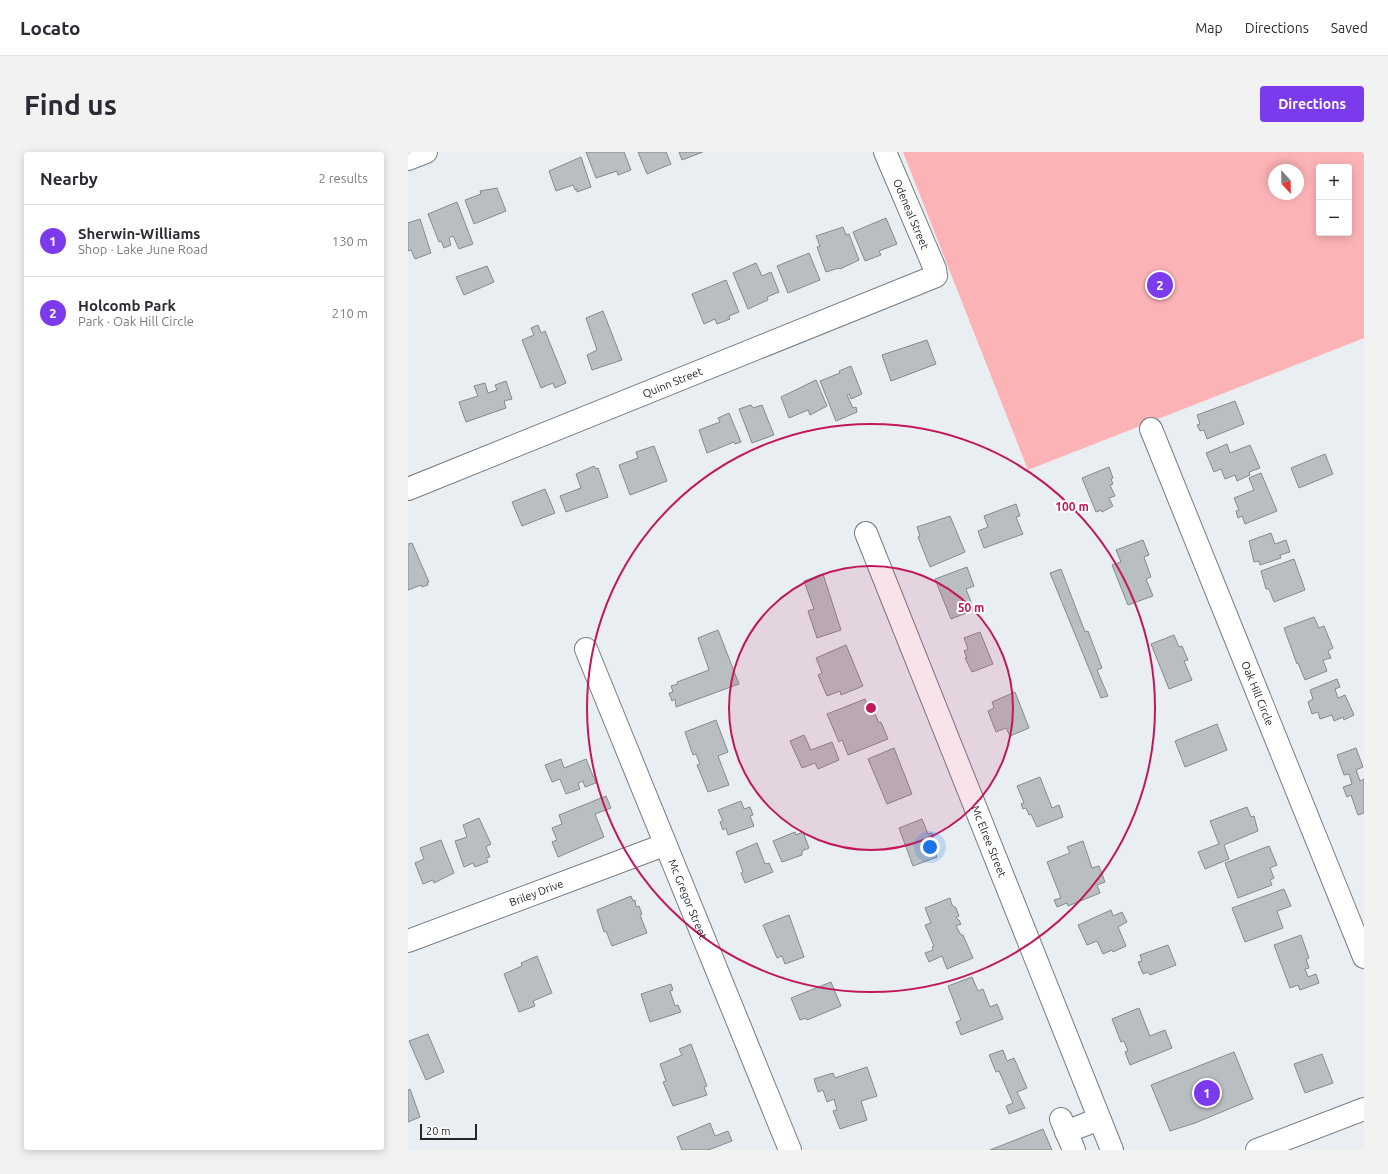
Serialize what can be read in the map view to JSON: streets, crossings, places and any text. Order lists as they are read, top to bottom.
{
  "streets": {
    "street": [
      "Odeneal Street",
      "Quinn Street",
      "Oak Hill Circle",
      "Mc Elree Street",
      "Briley Drive",
      "Mc Gregor Street"
    ]
  },
  "crossings": [
    ["Odeneal Street", "Quinn Street"],
    ["Briley Drive", "Mc Gregor Street"]
  ],
  "scale_bar": "20 m",
  "north": "bottom",
  "page": {
    "header": "Locato",
    "nav": ["Map", "Directions", "Saved"],
    "buttons": "Directions",
    "title": "Find us",
    "heading": ["Nearby", "2 results"],
    "map_buttons": ["+", "−"],
    "list": [
      {
        "mark": "1",
        "name": "Sherwin-Williams",
        "note": "Shop · Lake June Road",
        "value": "130 m"
      },
      {
        "mark": "2",
        "name": "Holcomb Park",
        "note": "Park · Oak Hill Circle",
        "value": "210 m"
      }
    ],
    "pins": ["2", "1"],
    "scale": "20 m"
  },
  "rings": ["100 m", "50 m"]
}
